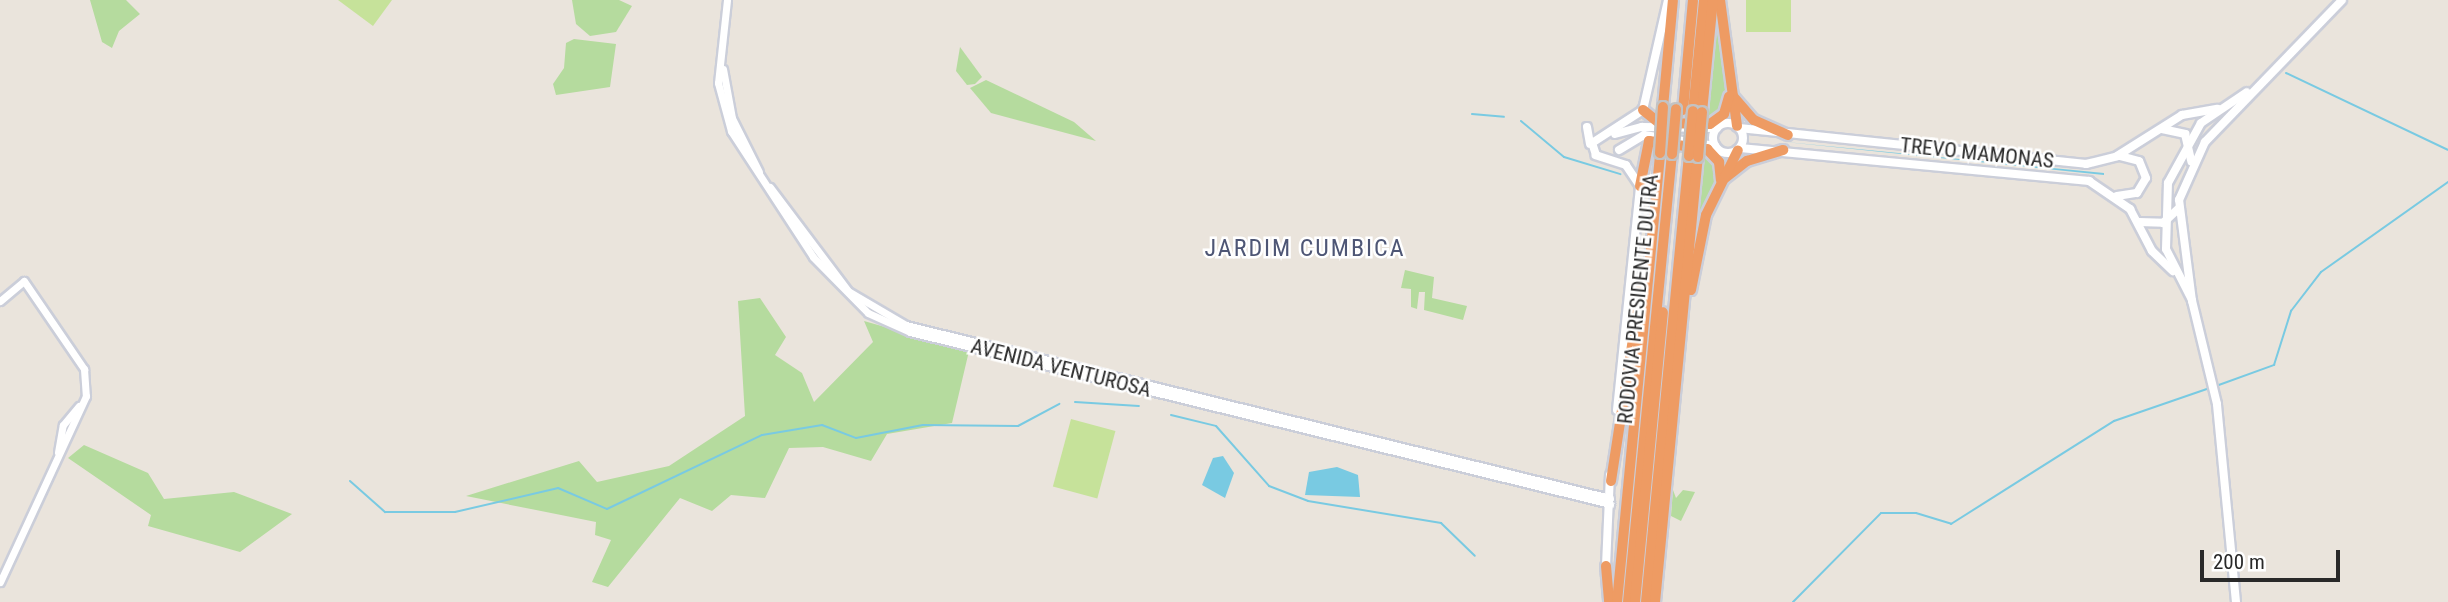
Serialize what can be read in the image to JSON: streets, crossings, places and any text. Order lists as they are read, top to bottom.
{
  "streets": {
    "highway": ["RODOVIA PRESIDENTE DUTRA"],
    "main road": ["TREVO MAMONAS"],
    "street": ["AVENIDA VENTUROSA"]
  },
  "districts": ["JARDIM CUMBICA"],
  "scale_bar": "200 m"
}
